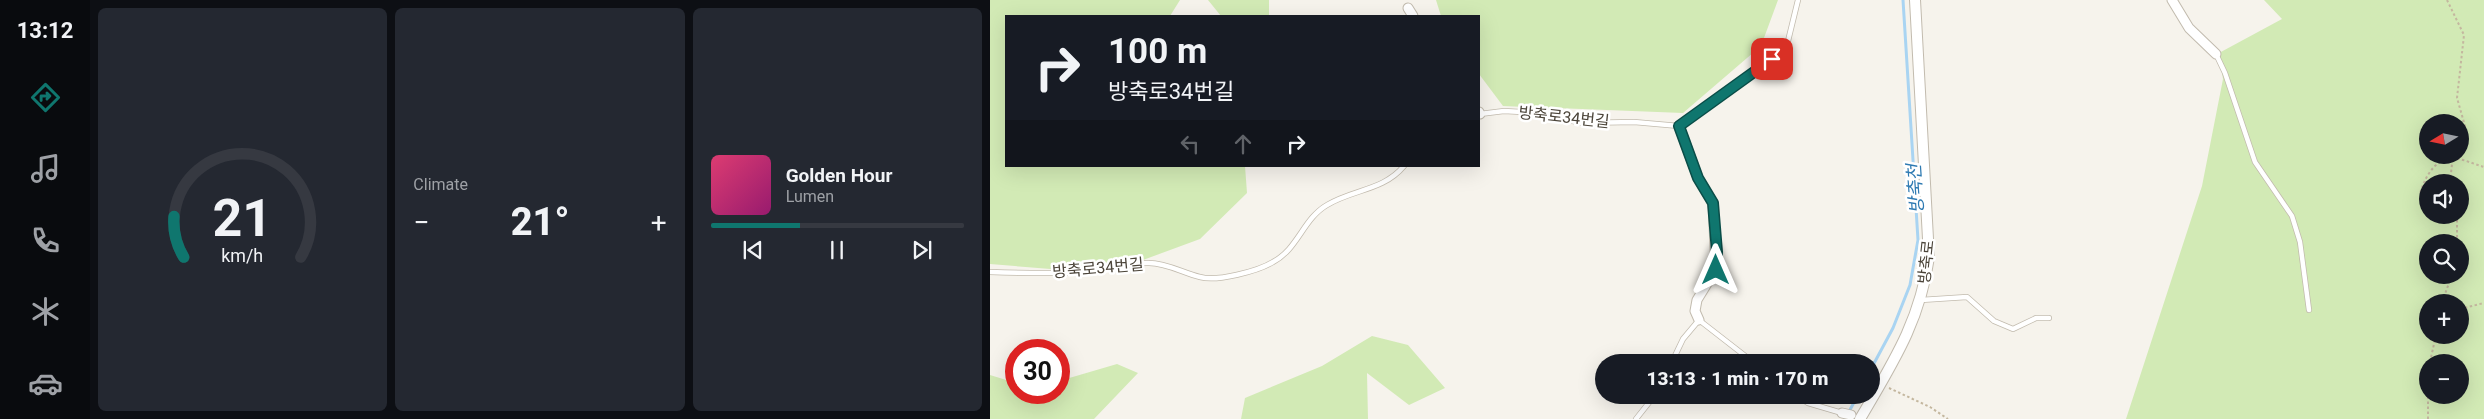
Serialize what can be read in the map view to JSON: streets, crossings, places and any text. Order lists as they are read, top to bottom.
{
  "streets": {
    "street": ["방축로"],
    "lane": ["방축로34번길"]
  },
  "water": ["방축천"],
  "north": "left",
  "page": {
    "tabs": "13:12",
    "tile": "Climate",
    "turn": ["100 m", "방축로34번길"],
    "map_buttons": ["+", "−"],
    "song": ["Golden Hour", "Lumen"],
    "heat": ["−", "21°", "+"],
    "limit": "30",
    "trip": "13:13 · 1 min · 170 m",
    "gauge": ["21", "km/h"]
  }
}
